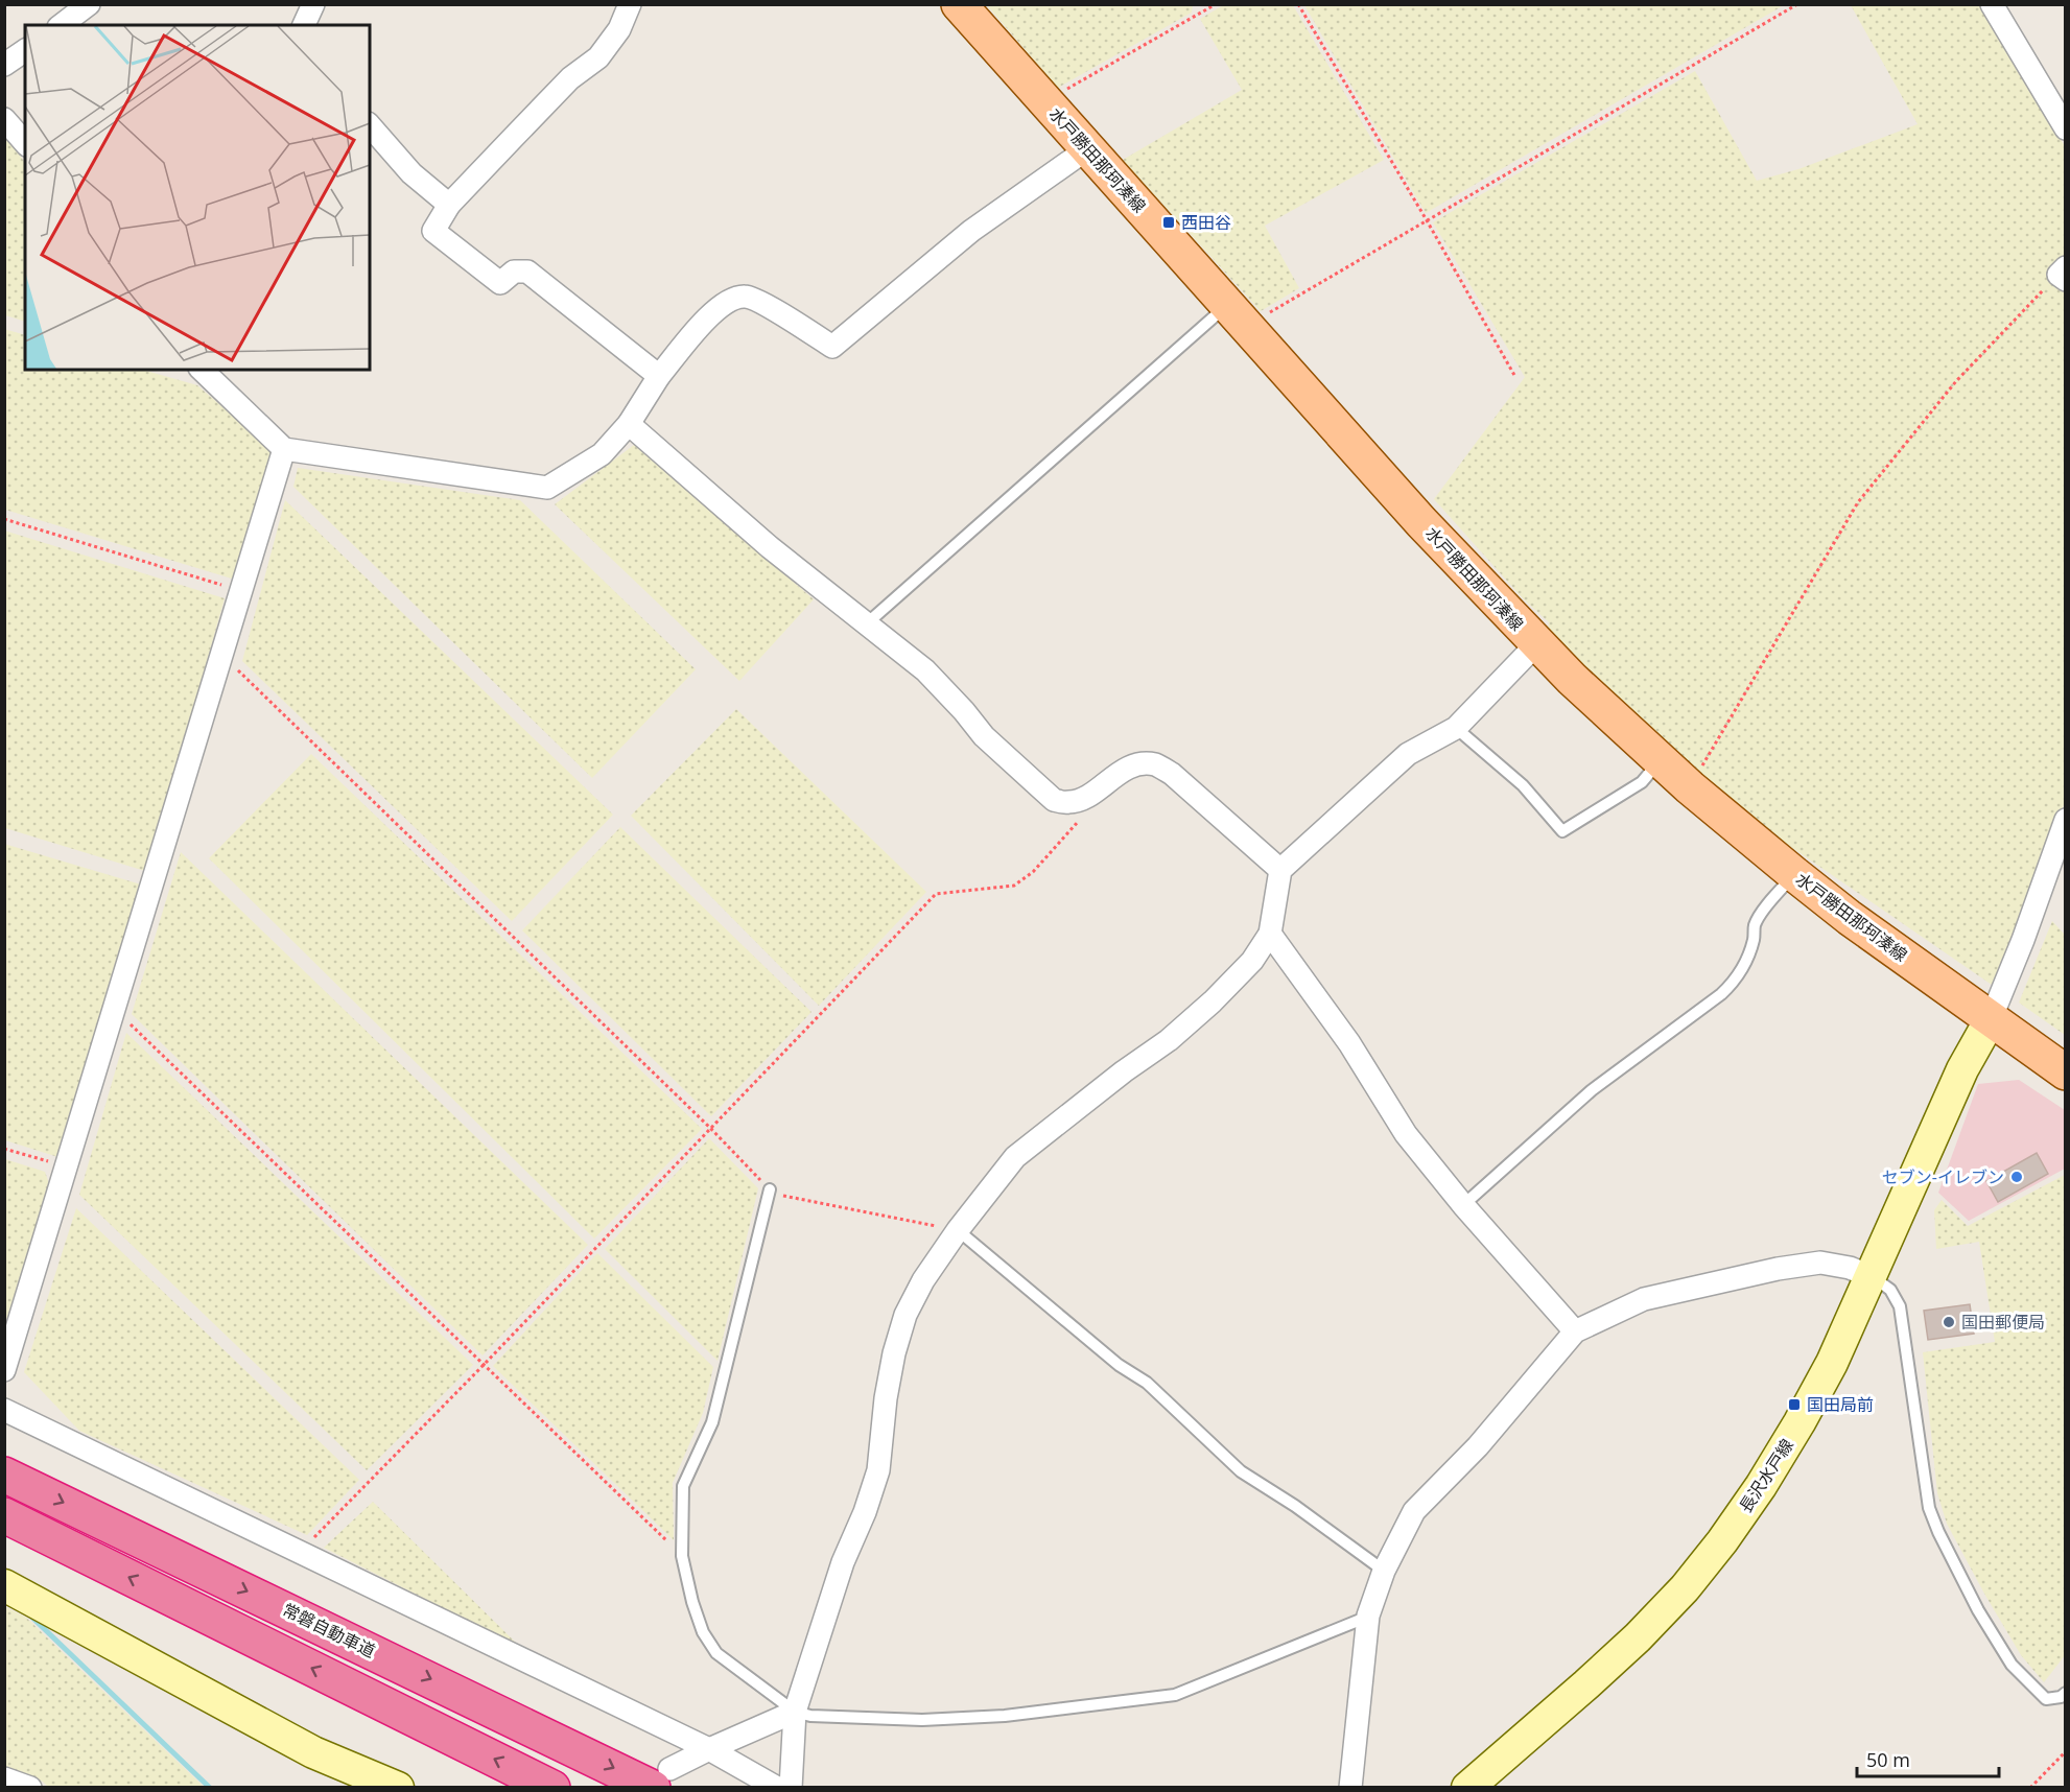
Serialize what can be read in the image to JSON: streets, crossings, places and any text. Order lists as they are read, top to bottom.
{
  "streets": {
    "highway": ["常磐自動車道"],
    "main road": ["水戸勝田那珂湊線", "長沢水戸線"]
  },
  "crossings": [
    ["水戸勝田那珂湊線", "長沢水戸線"]
  ],
  "places": {
    "transit": ["西田谷", "国田局前"],
    "other": ["セブン-イレブン", "国田郵便局"]
  },
  "scale_bar": "50 m"
}
